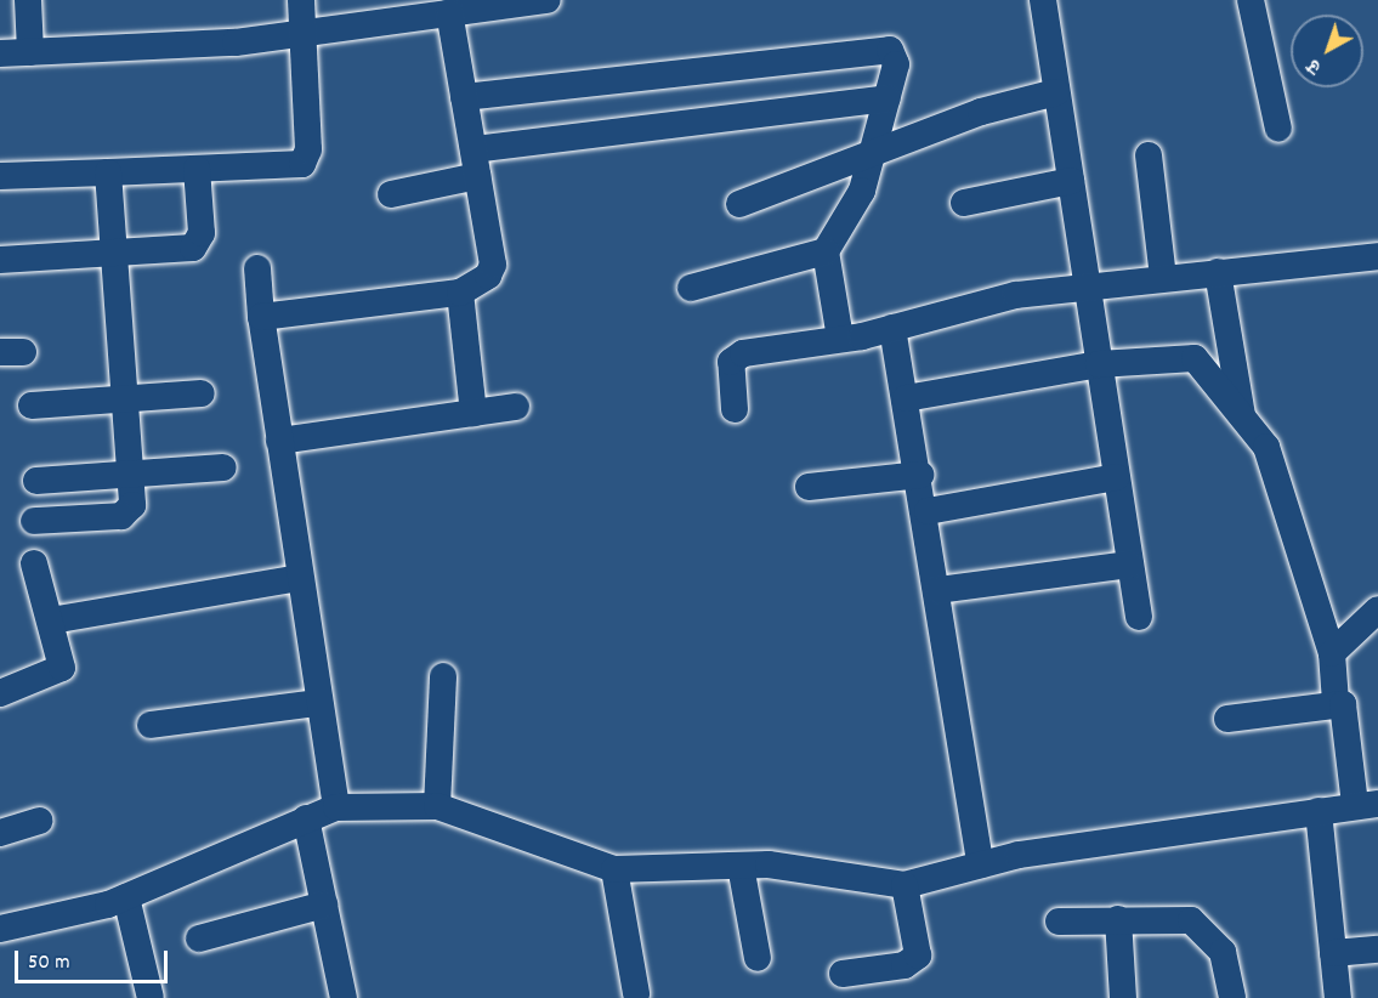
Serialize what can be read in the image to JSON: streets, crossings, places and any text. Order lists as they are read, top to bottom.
{
  "scale_bar": "50 m",
  "north": "bottom left"
}
